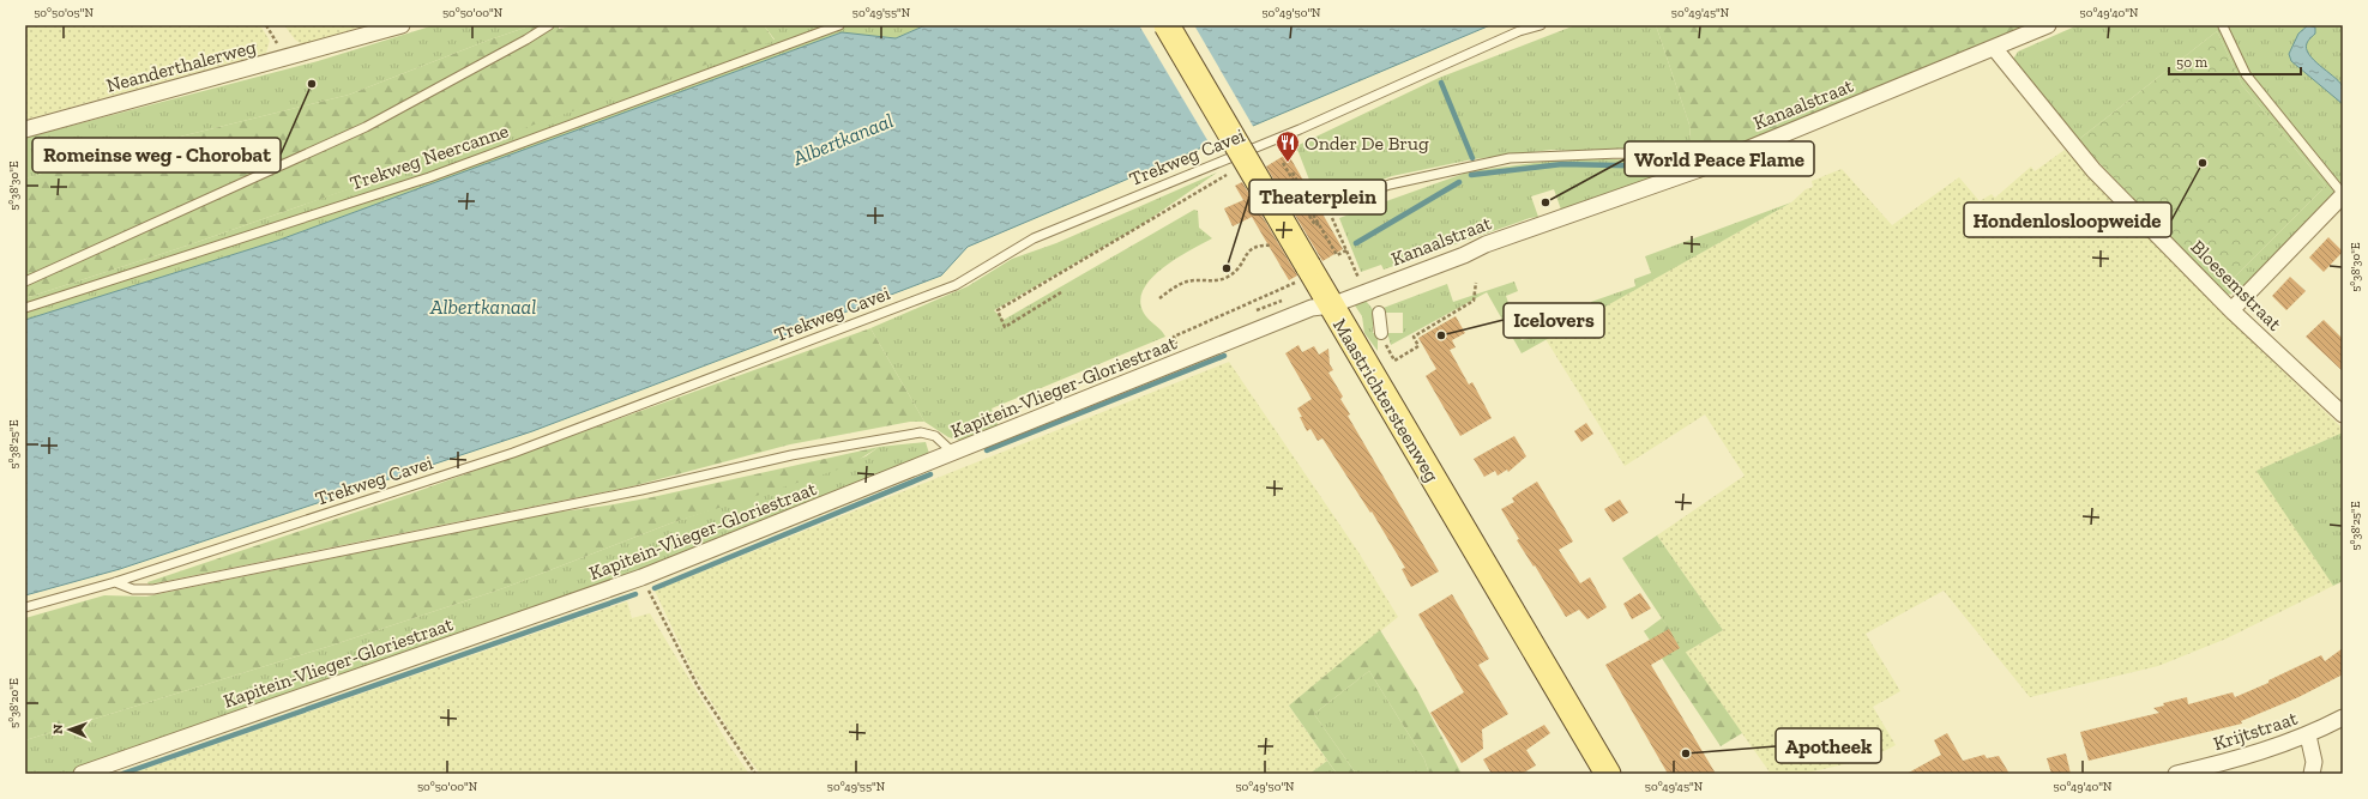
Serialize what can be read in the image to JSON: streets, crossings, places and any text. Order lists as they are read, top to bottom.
{
  "streets": {
    "main road": ["Maastrichtersteenweg"],
    "street": [
      "Neanderthalerweg",
      "Kanaalstraat",
      "Bloesemstraat",
      "Kapitein-Vlieger-Gloriestraat",
      "Krijtstraat"
    ],
    "lane": ["Trekweg Neercanne", "Trekweg Cavei"]
  },
  "crossings": [
    ["Kanaalstraat", "Bloesemstraat"],
    ["Kanaalstraat", "Kapitein-Vlieger-Gloriestraat"],
    ["Kanaalstraat", "Maastrichtersteenweg"],
    ["Kapitein-Vlieger-Gloriestraat", "Maastrichtersteenweg"]
  ],
  "water": ["Albertkanaal"],
  "places": {
    "other": [
      "Romeinse weg - Chorobat",
      "Hondenlosloopweide",
      "World Peace Flame",
      "Theaterplein",
      "Icelovers",
      "Apotheek"
    ],
    "restaurant": ["Onder De Brug"]
  },
  "scale_bar": "50 m",
  "north": "left",
  "coordinates": [
    "50°50'05\"N",
    "50°50'00\"N",
    "50°49'55\"N",
    "50°49'50\"N",
    "50°49'45\"N",
    "50°49'40\"N",
    "5°38'30\"E",
    "5°38'25\"E",
    "5°38'20\"E"
  ]
}
